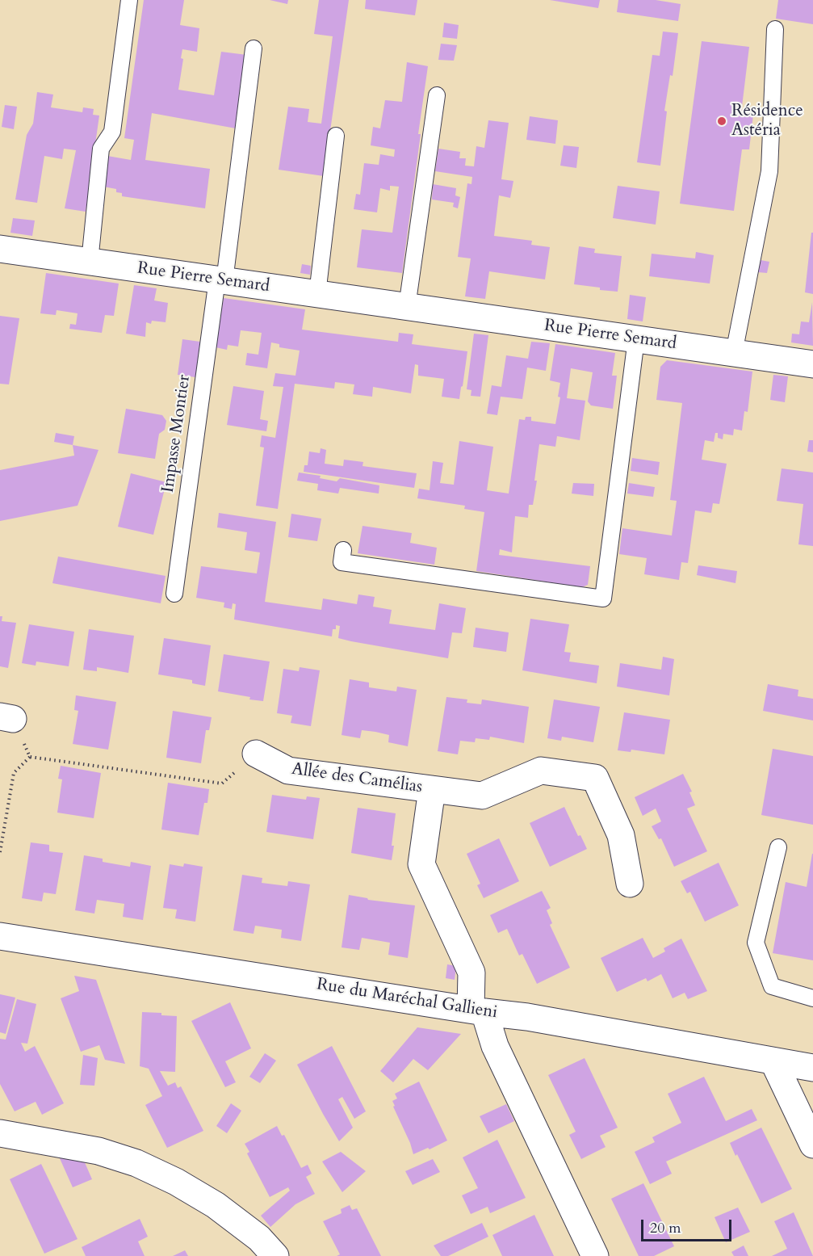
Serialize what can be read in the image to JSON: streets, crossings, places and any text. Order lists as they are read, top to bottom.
{
  "streets": {
    "street": ["Rue Pierre Semard", "Allée des Camélias", "Rue du Maréchal Gallieni"],
    "lane": ["Impasse Montier"]
  },
  "crossings": [
    ["Rue Pierre Semard", "Impasse Montier"],
    ["Allée des Camélias", "Rue du Maréchal Gallieni"]
  ],
  "places": ["Résidence Astéria"],
  "scale_bar": "20 m"
}
